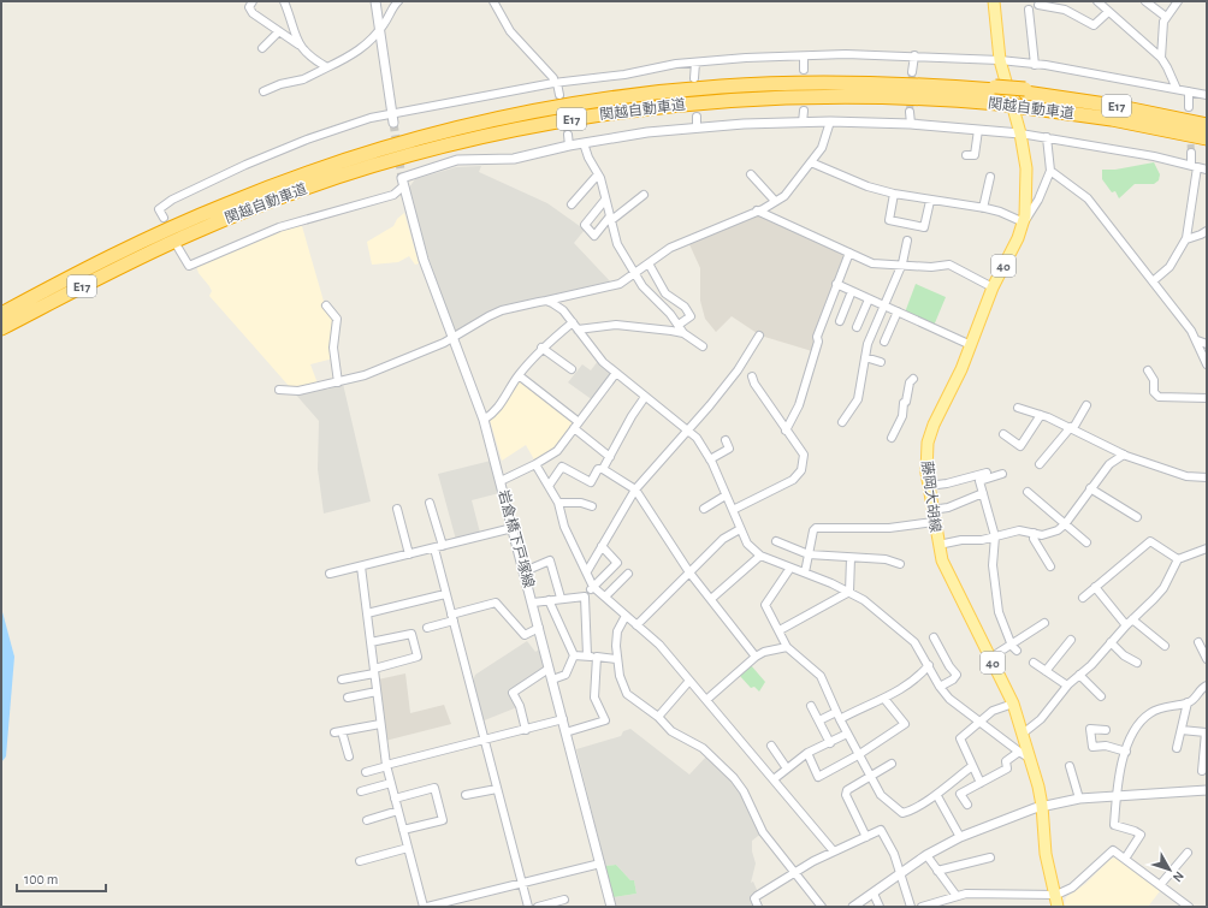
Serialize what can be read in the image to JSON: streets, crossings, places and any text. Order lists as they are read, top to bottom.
{
  "streets": {
    "highway": ["E17", "関越自動車道"],
    "main road": ["40", "藤岡大胡線"],
    "street": ["岩倉橋下戸塚線"]
  },
  "scale_bar": "100 m",
  "north": "bottom right"
}
